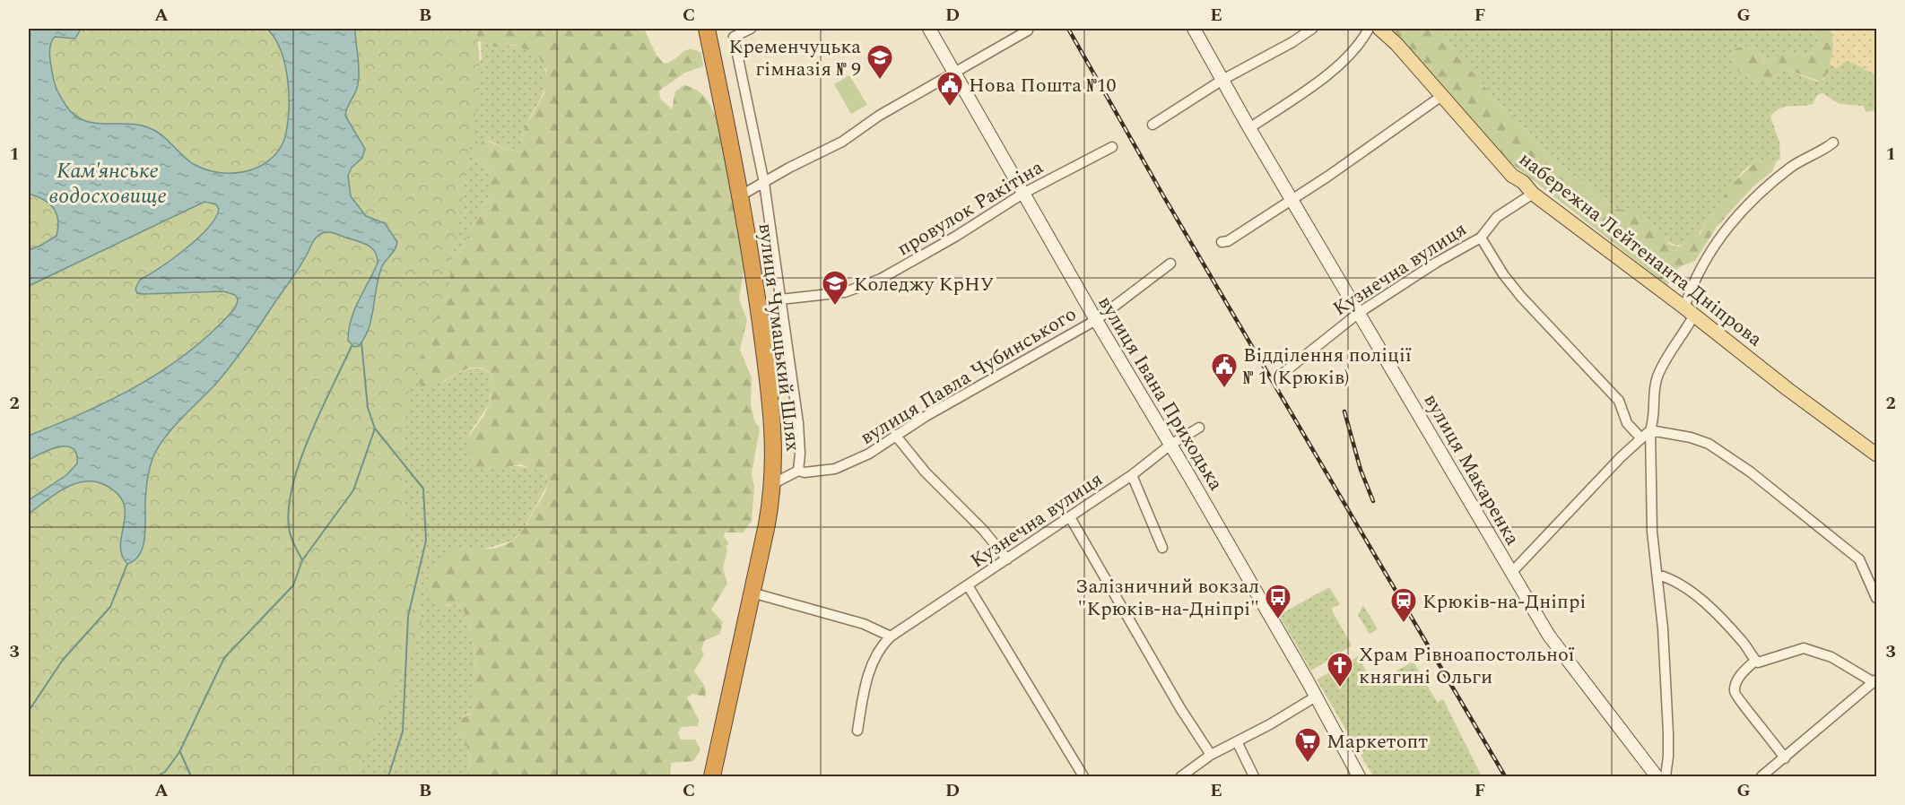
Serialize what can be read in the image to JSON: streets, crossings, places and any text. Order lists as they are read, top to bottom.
{
  "streets": {
    "highway": ["вулиця Чумацький Шлях"],
    "main road": ["набережна Лейтенанта Дніпрова", "вулиця Івана Приходька", "вулиця Макаренка"],
    "street": ["провулок Ракітіна", "Кузнечна вулиця", "вулиця Павла Чубинського"]
  },
  "crossings": [
    ["провулок Ракітіна", "вулиця Івана Приходька"],
    ["набережна Лейтенанта Дніпрова", "Кузнечна вулиця"],
    ["Кузнечна вулиця", "вулиця Івана Приходька"],
    ["Кузнечна вулиця", "вулиця Макаренка"],
    ["вулиця Павла Чубинського", "вулиця Івана Приходька"]
  ],
  "water": ["Кам'янське водосховище"],
  "places": {
    "school or university": ["Кременчуцька гімназія № 9", "Коледжу КрНУ"],
    "public building": ["Нова Пошта №10", "Відділення поліції № 1 (Крюків)"],
    "bus stop": ["Залізничний вокзал \"Крюкiв-на-Днiпрi\""],
    "station": ["Крюків-на-Дніпрі"],
    "church": ["Храм Рівноапостольної княгині Ольги"],
    "supermarket": ["Маркетопт"]
  },
  "grid": {
    "columns": [
      "A",
      "B",
      "C",
      "D",
      "E",
      "F",
      "G"
    ],
    "rows": ["1", "2", "3"]
  }
}
